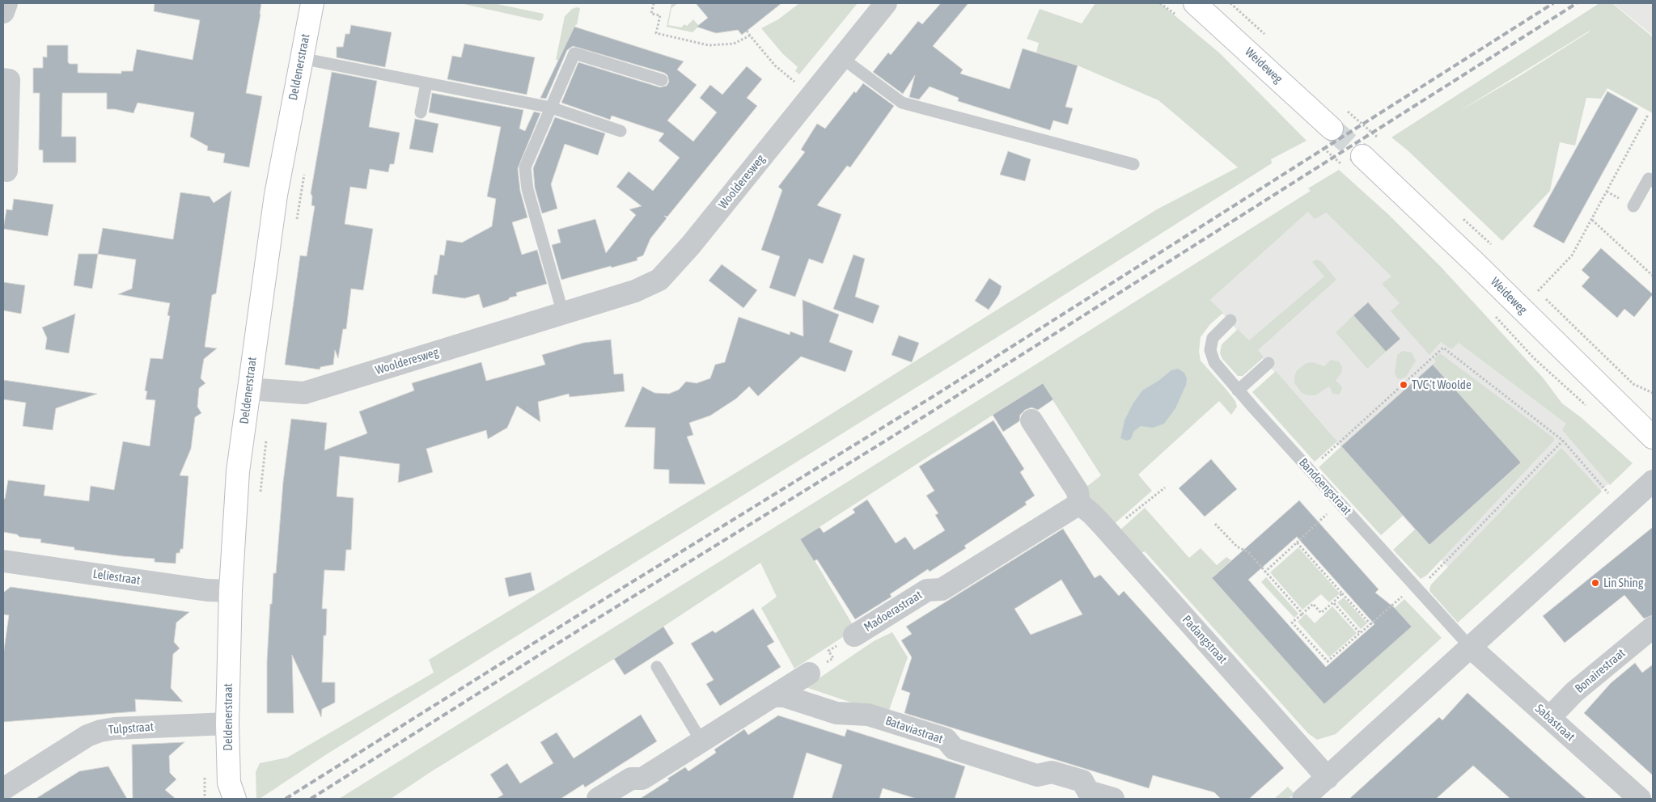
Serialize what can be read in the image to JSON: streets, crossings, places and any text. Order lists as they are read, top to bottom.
{
  "streets": {
    "main road": ["Weideweg", "Deldenerstraat"],
    "street": [
      "Woolderesweg",
      "Leliestraat",
      "Madoerastraat",
      "Padangstraat",
      "Bonairestraat",
      "Sabastraat",
      "Tulpstraat",
      "Bataviastraat"
    ],
    "lane": ["Bandoengstraat"]
  },
  "crossings": [
    ["Deldenerstraat", "Woolderesweg"],
    ["Deldenerstraat", "Leliestraat"],
    ["Deldenerstraat", "Tulpstraat"],
    ["Bandoengstraat", "Sabastraat"],
    ["Madoerastraat", "Padangstraat"],
    ["Bonairestraat", "Sabastraat"]
  ],
  "places": ["TVC 't Woolde", "Lin Shing"]
}
